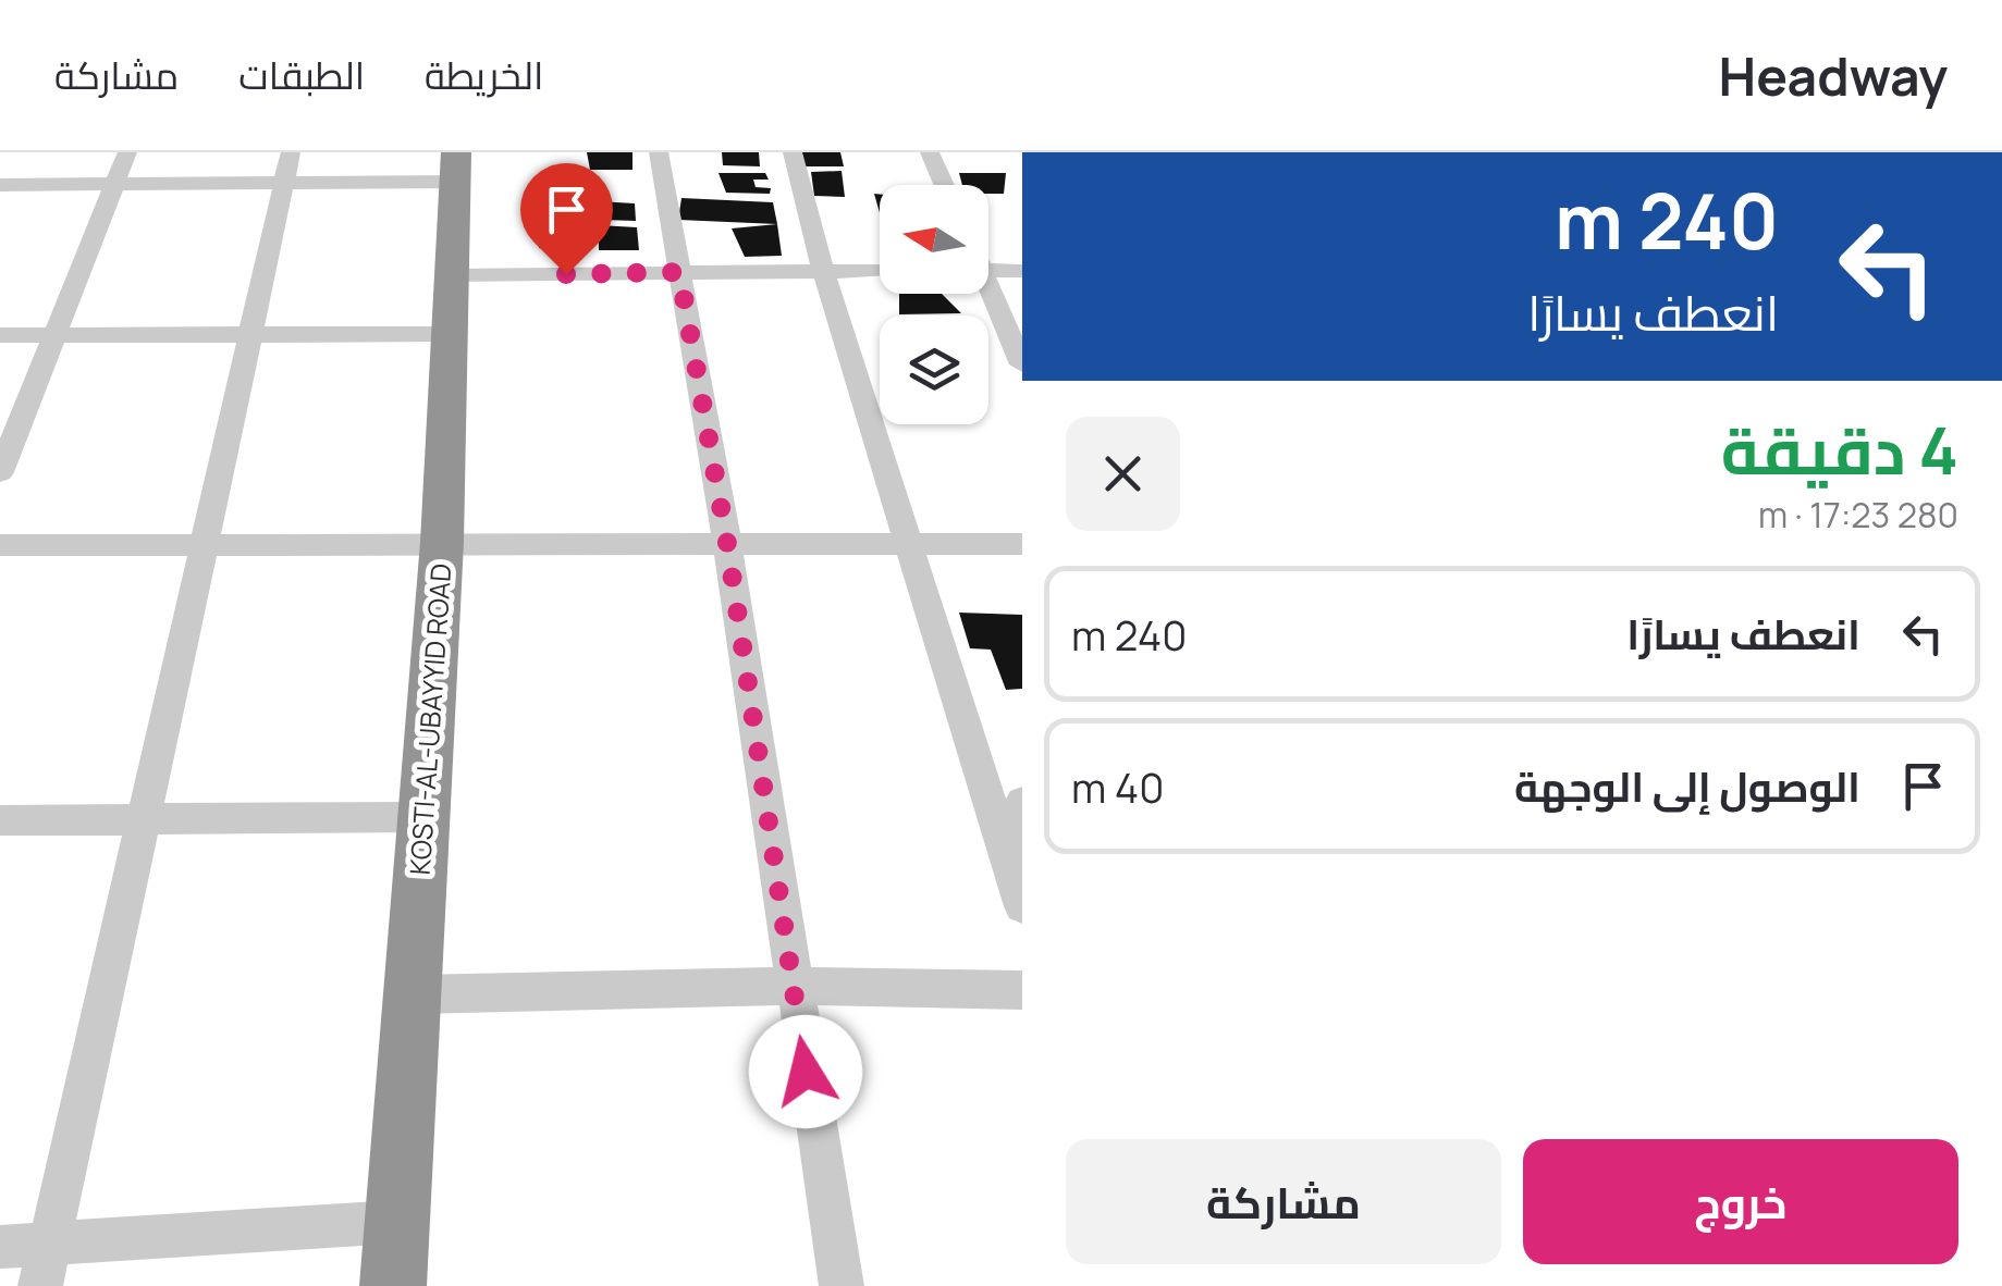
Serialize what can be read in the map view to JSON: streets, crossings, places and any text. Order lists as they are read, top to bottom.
{
  "streets": {
    "highway": ["KOSTI-AL-UBAYYID ROAD"]
  },
  "north": "left",
  "page": {
    "header": "Headway",
    "nav": ["الخريطة", "الطبقات", "مشاركة"],
    "turn": ["240 m", "انعطف يسارًا"],
    "heading": ["4 دقيقة", "280 m · 17:23"],
    "list": [
      {
        "name": "انعطف يسارًا",
        "value": "240 m"
      },
      {
        "name": "الوصول إلى الوجهة",
        "value": "40 m"
      }
    ],
    "buttons": ["خروج", "مشاركة"]
  }
}
